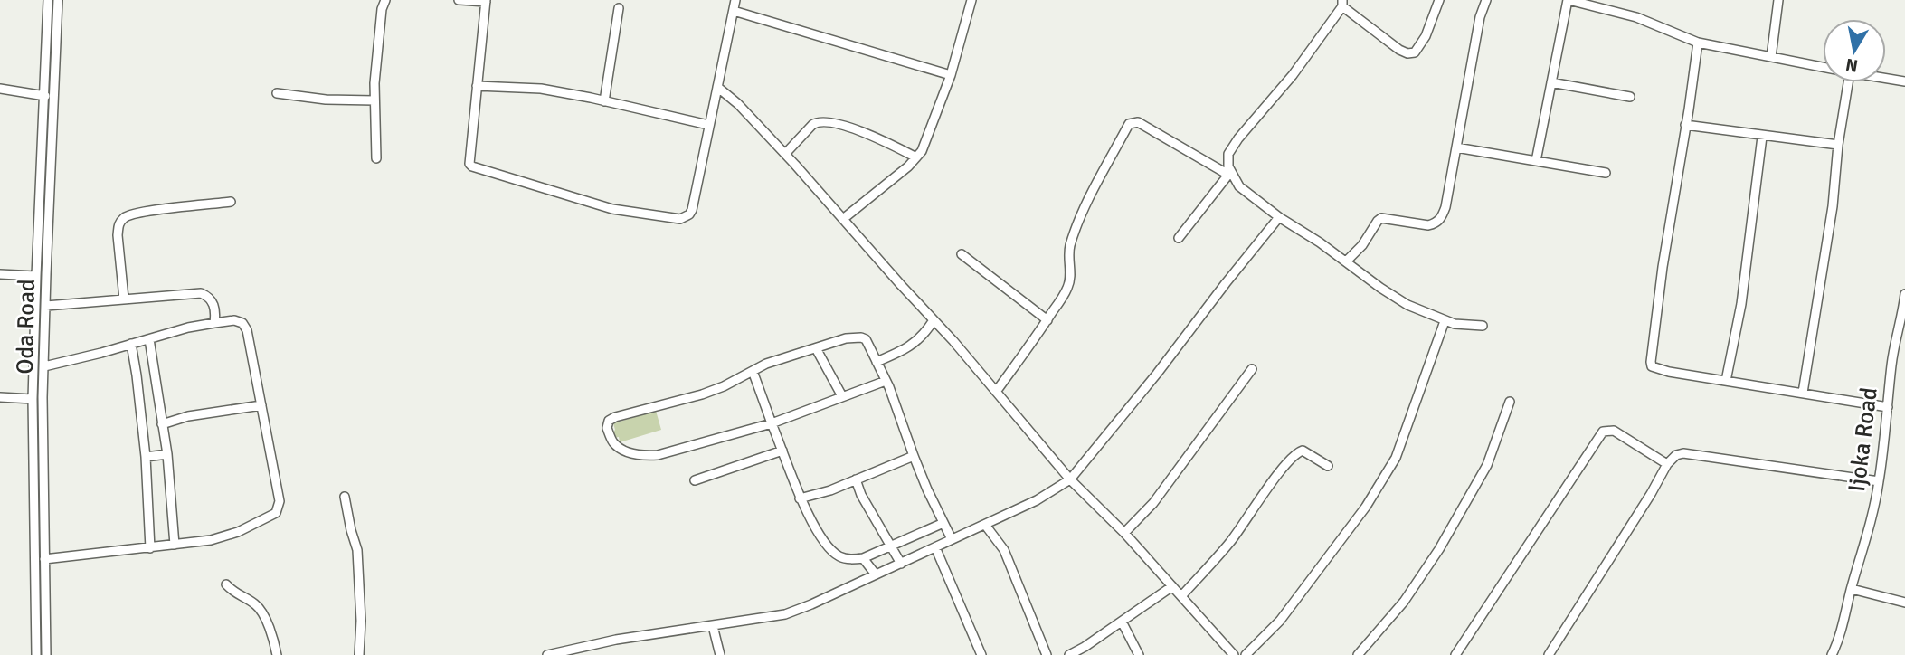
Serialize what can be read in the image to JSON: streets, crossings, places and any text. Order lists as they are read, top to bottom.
{
  "streets": {
    "street": ["Oda Road", "Ijoka Road"]
  },
  "north": "bottom"
}
